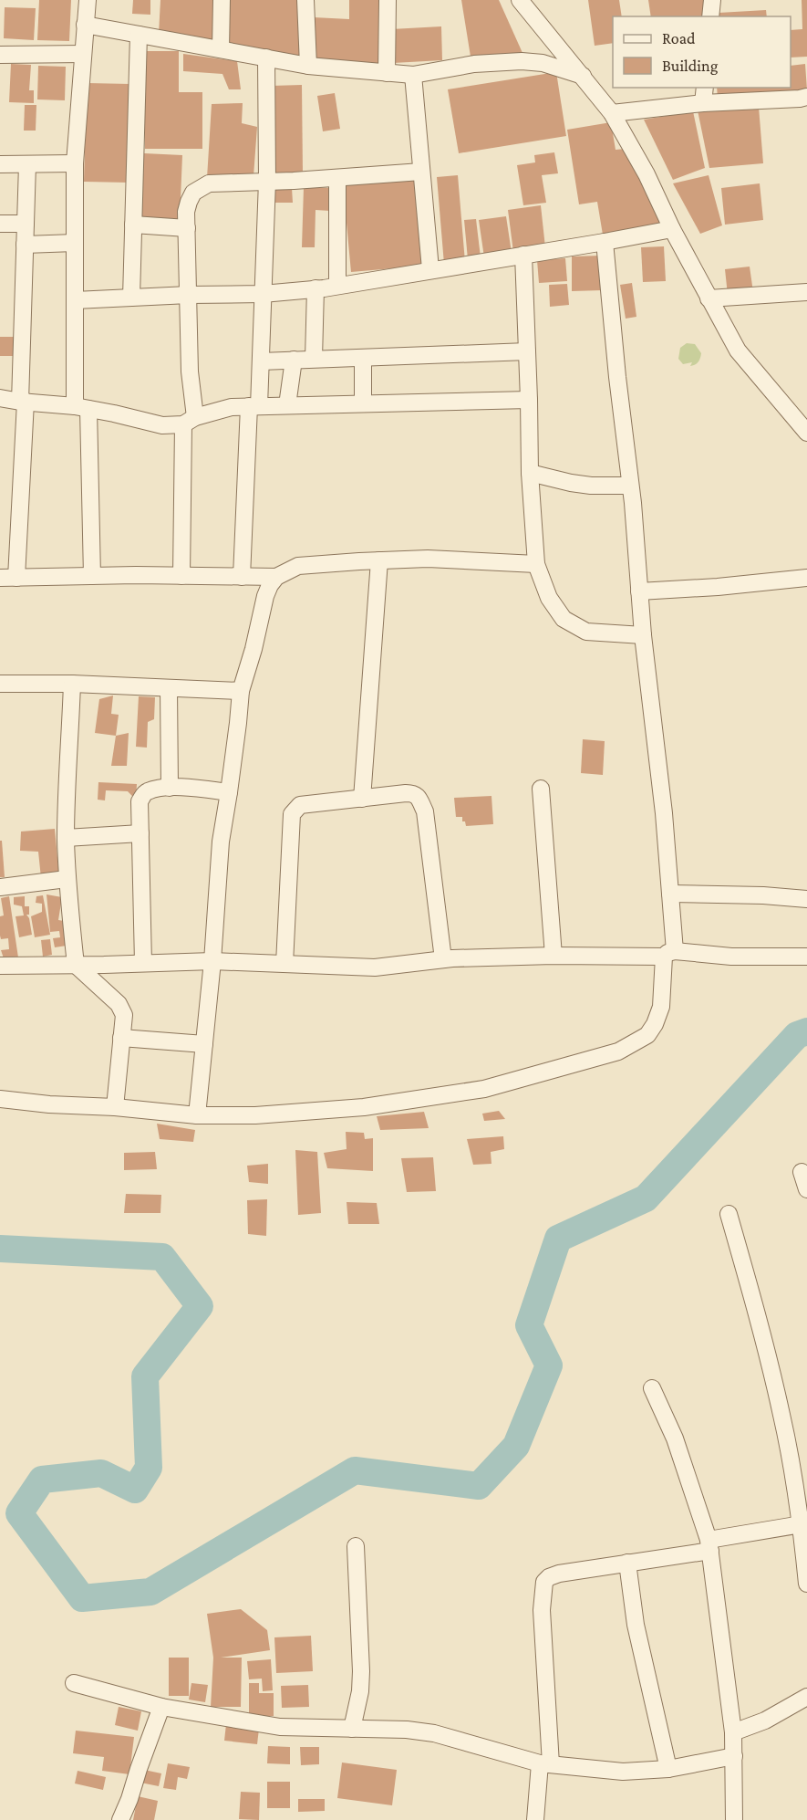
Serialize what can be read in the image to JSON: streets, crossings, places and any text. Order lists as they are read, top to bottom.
{
  "legend": ["Road", "Building"]
}
